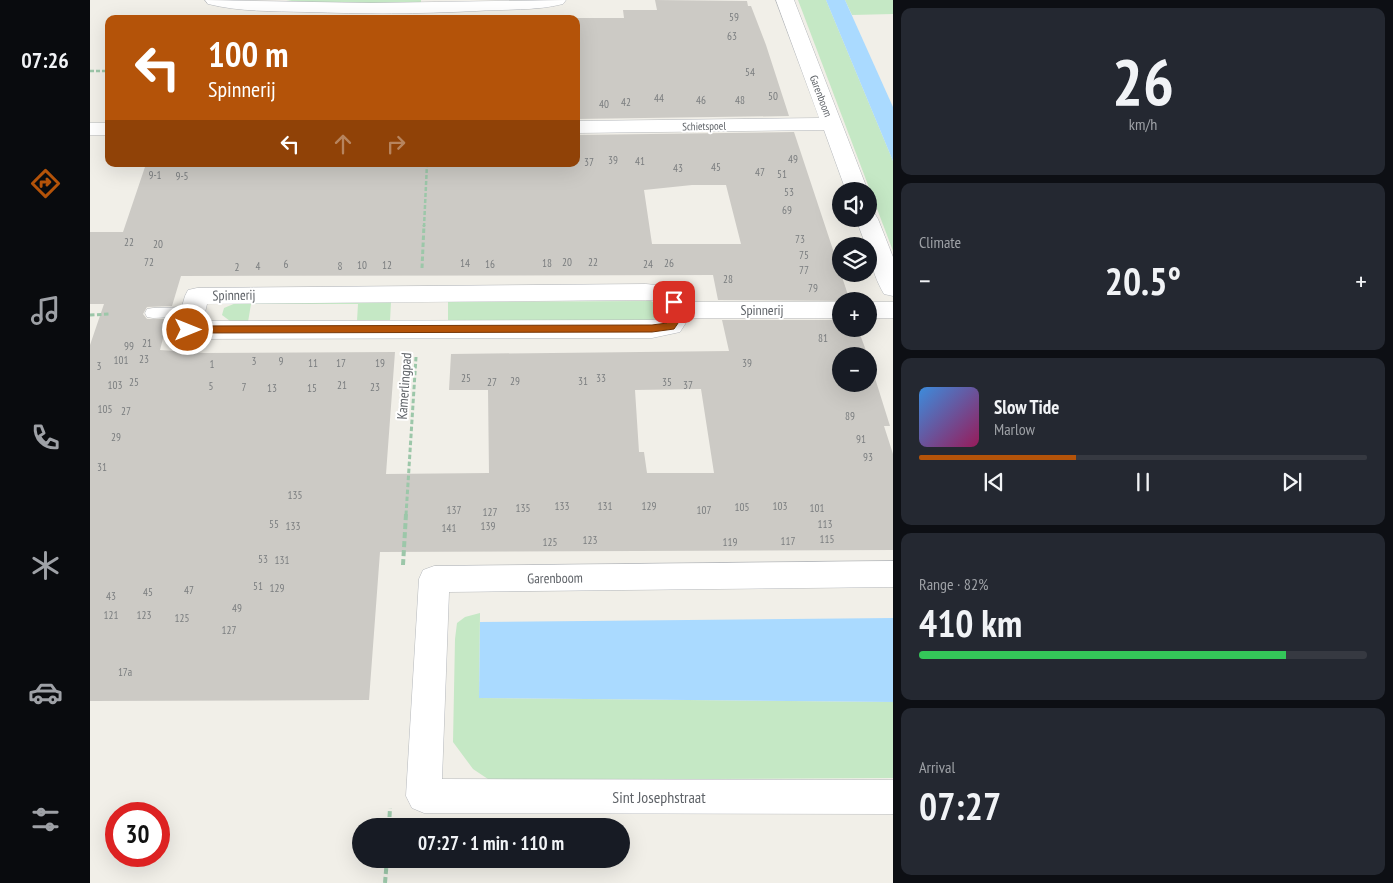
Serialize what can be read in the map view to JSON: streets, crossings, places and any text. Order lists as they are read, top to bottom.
{
  "streets": {
    "street": [
      "Garenboom",
      "Schietspoel",
      "Spinnerij",
      "Sint Josephstraat"
    ],
    "path": ["Kamerlingpad"]
  },
  "crossings": [
    ["Garenboom", "Schietspoel"],
    ["Garenboom", "Sint Josephstraat"]
  ],
  "house_numbers": [
    "59",
    "63",
    "54",
    "50",
    "44",
    "46",
    "48",
    "42",
    "40",
    "49",
    "39",
    "41",
    "37",
    "45",
    "43",
    "47",
    "51",
    "9-1",
    "9-5",
    "53",
    "69",
    "73",
    "22",
    "20",
    "75",
    "72",
    "20",
    "22",
    "14",
    "18",
    "26",
    "6",
    "16",
    "24",
    "10",
    "12",
    "4",
    "8",
    "2",
    "77",
    "28",
    "79",
    "81",
    "21",
    "99",
    "23",
    "101",
    "3",
    "9",
    "11",
    "17",
    "19",
    "39",
    "1",
    "3",
    "25",
    "33",
    "29",
    "31",
    "25",
    "27",
    "35",
    "103",
    "21",
    "37",
    "5",
    "7",
    "23",
    "13",
    "15",
    "105",
    "27",
    "89",
    "29",
    "91",
    "93",
    "31",
    "135",
    "133",
    "131",
    "129",
    "103",
    "105",
    "135",
    "101",
    "137",
    "107",
    "127",
    "55",
    "113",
    "133",
    "139",
    "141",
    "115",
    "123",
    "117",
    "125",
    "119",
    "53",
    "131",
    "51",
    "129",
    "47",
    "45",
    "43",
    "49",
    "121",
    "123",
    "125",
    "127",
    "17a"
  ],
  "page": {
    "tabs": "07:26",
    "tile": [
      ["26", "km/h"],
      "Climate",
      ["Range · 82%", "410 km"],
      ["Arrival", "07:27"]
    ],
    "turn": ["100 m", "Spinnerij"],
    "map_buttons": ["+", "−"],
    "heat": ["−", "20.5°", "+"],
    "song": ["Slow Tide", "Marlow"],
    "limit": "30",
    "trip": "07:27 · 1 min · 110 m"
  }
}
